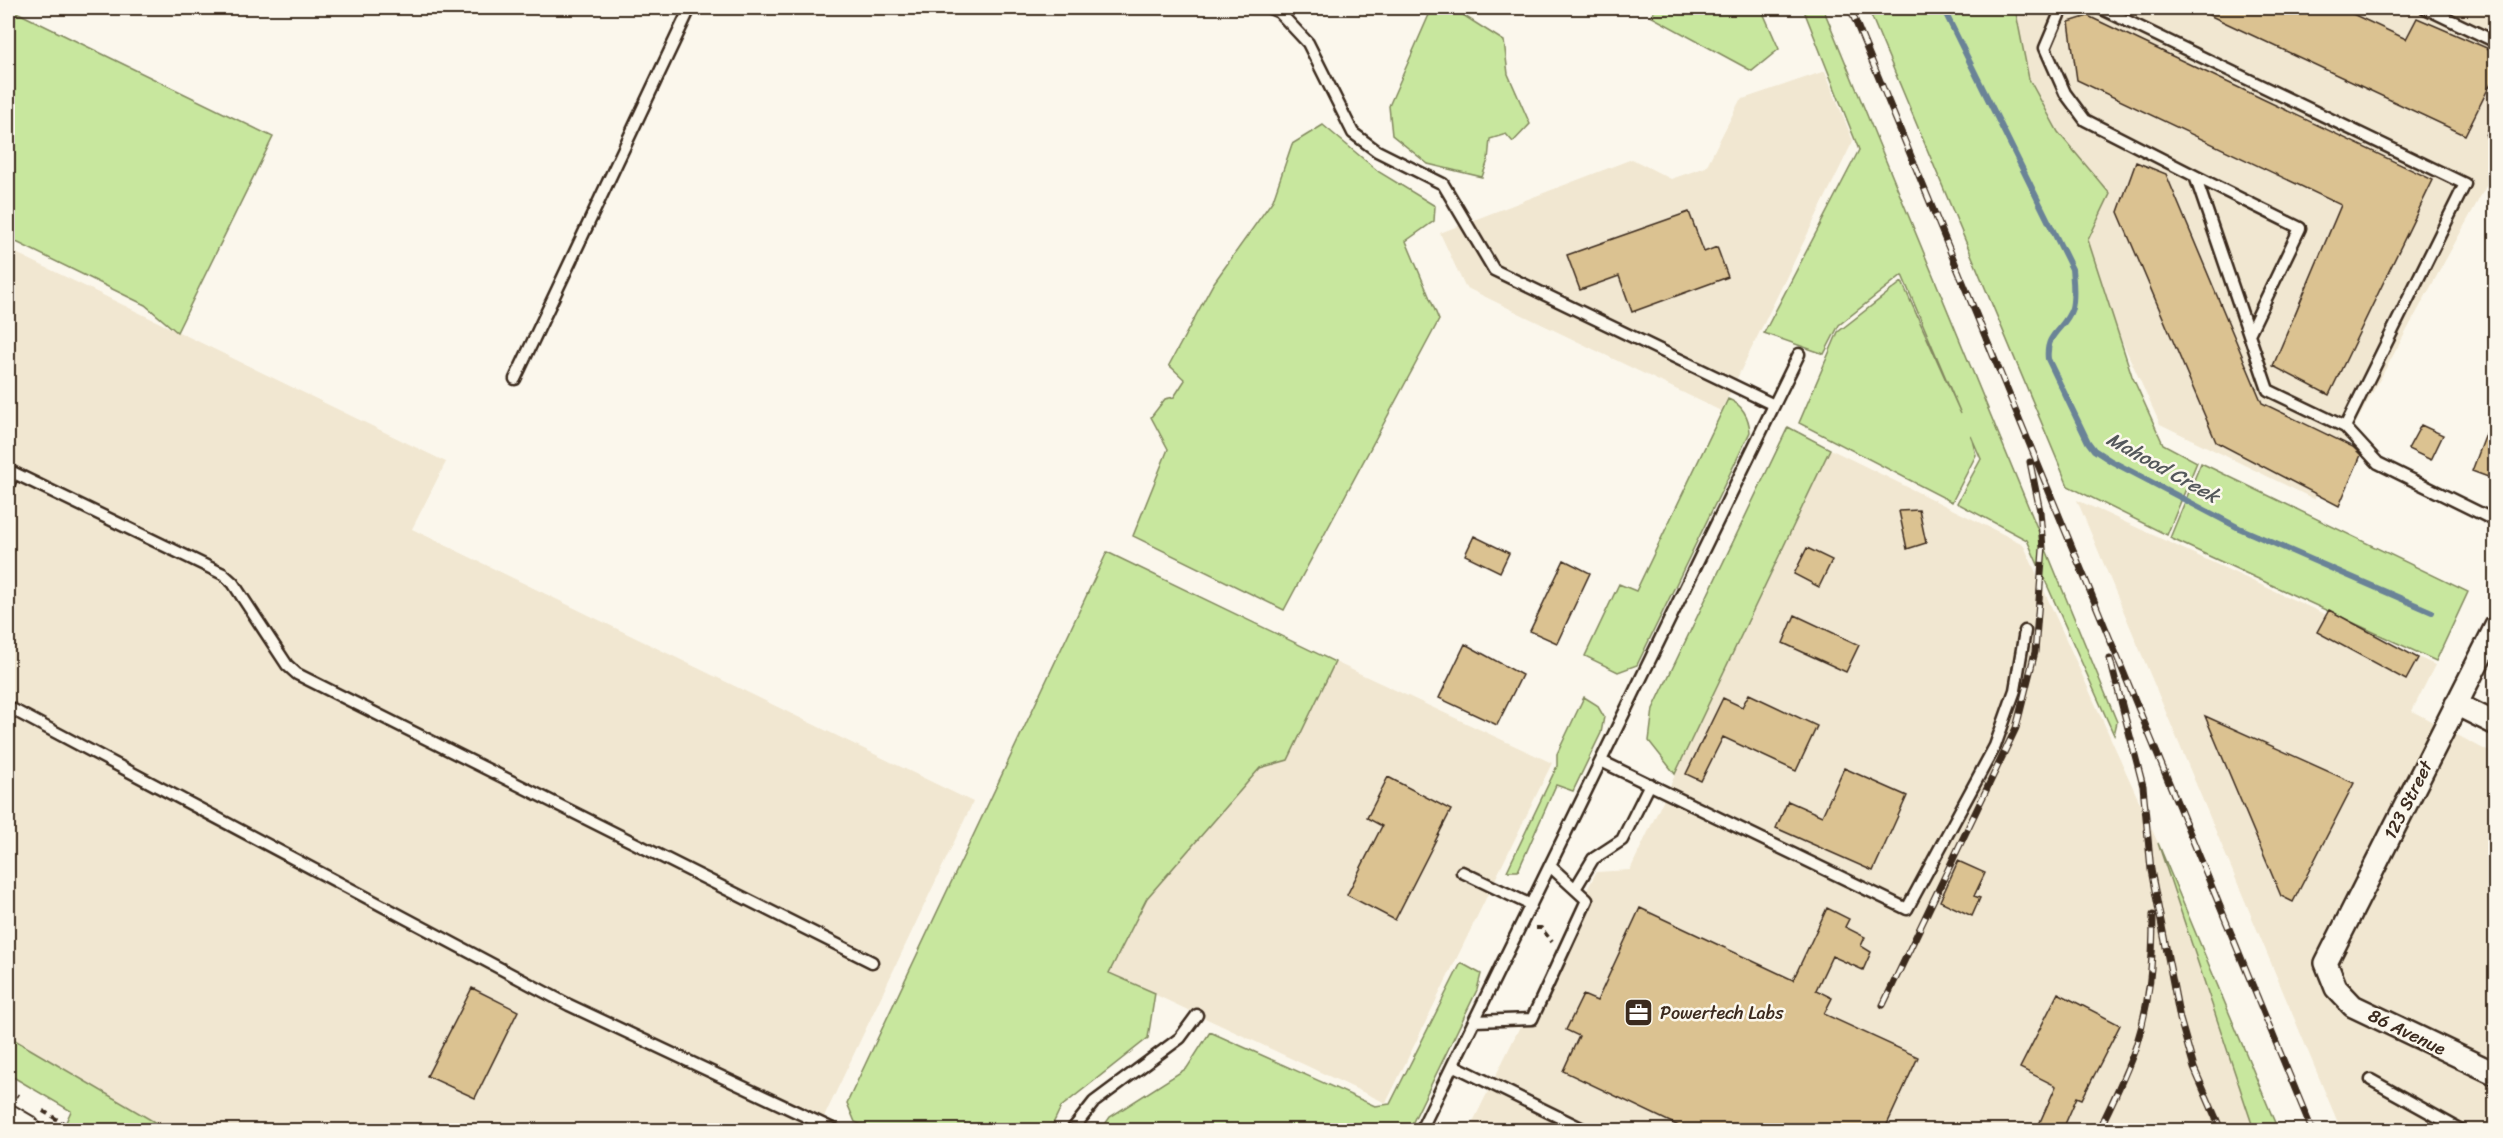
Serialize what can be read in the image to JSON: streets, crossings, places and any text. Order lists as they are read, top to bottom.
{
  "streets": {
    "street": ["123 Street", "86 Avenue"]
  },
  "crossings": [
    ["123 Street", "86 Avenue"]
  ],
  "water": ["Mahood Creek"],
  "places": {
    "office": ["Powertech Labs"]
  }
}
